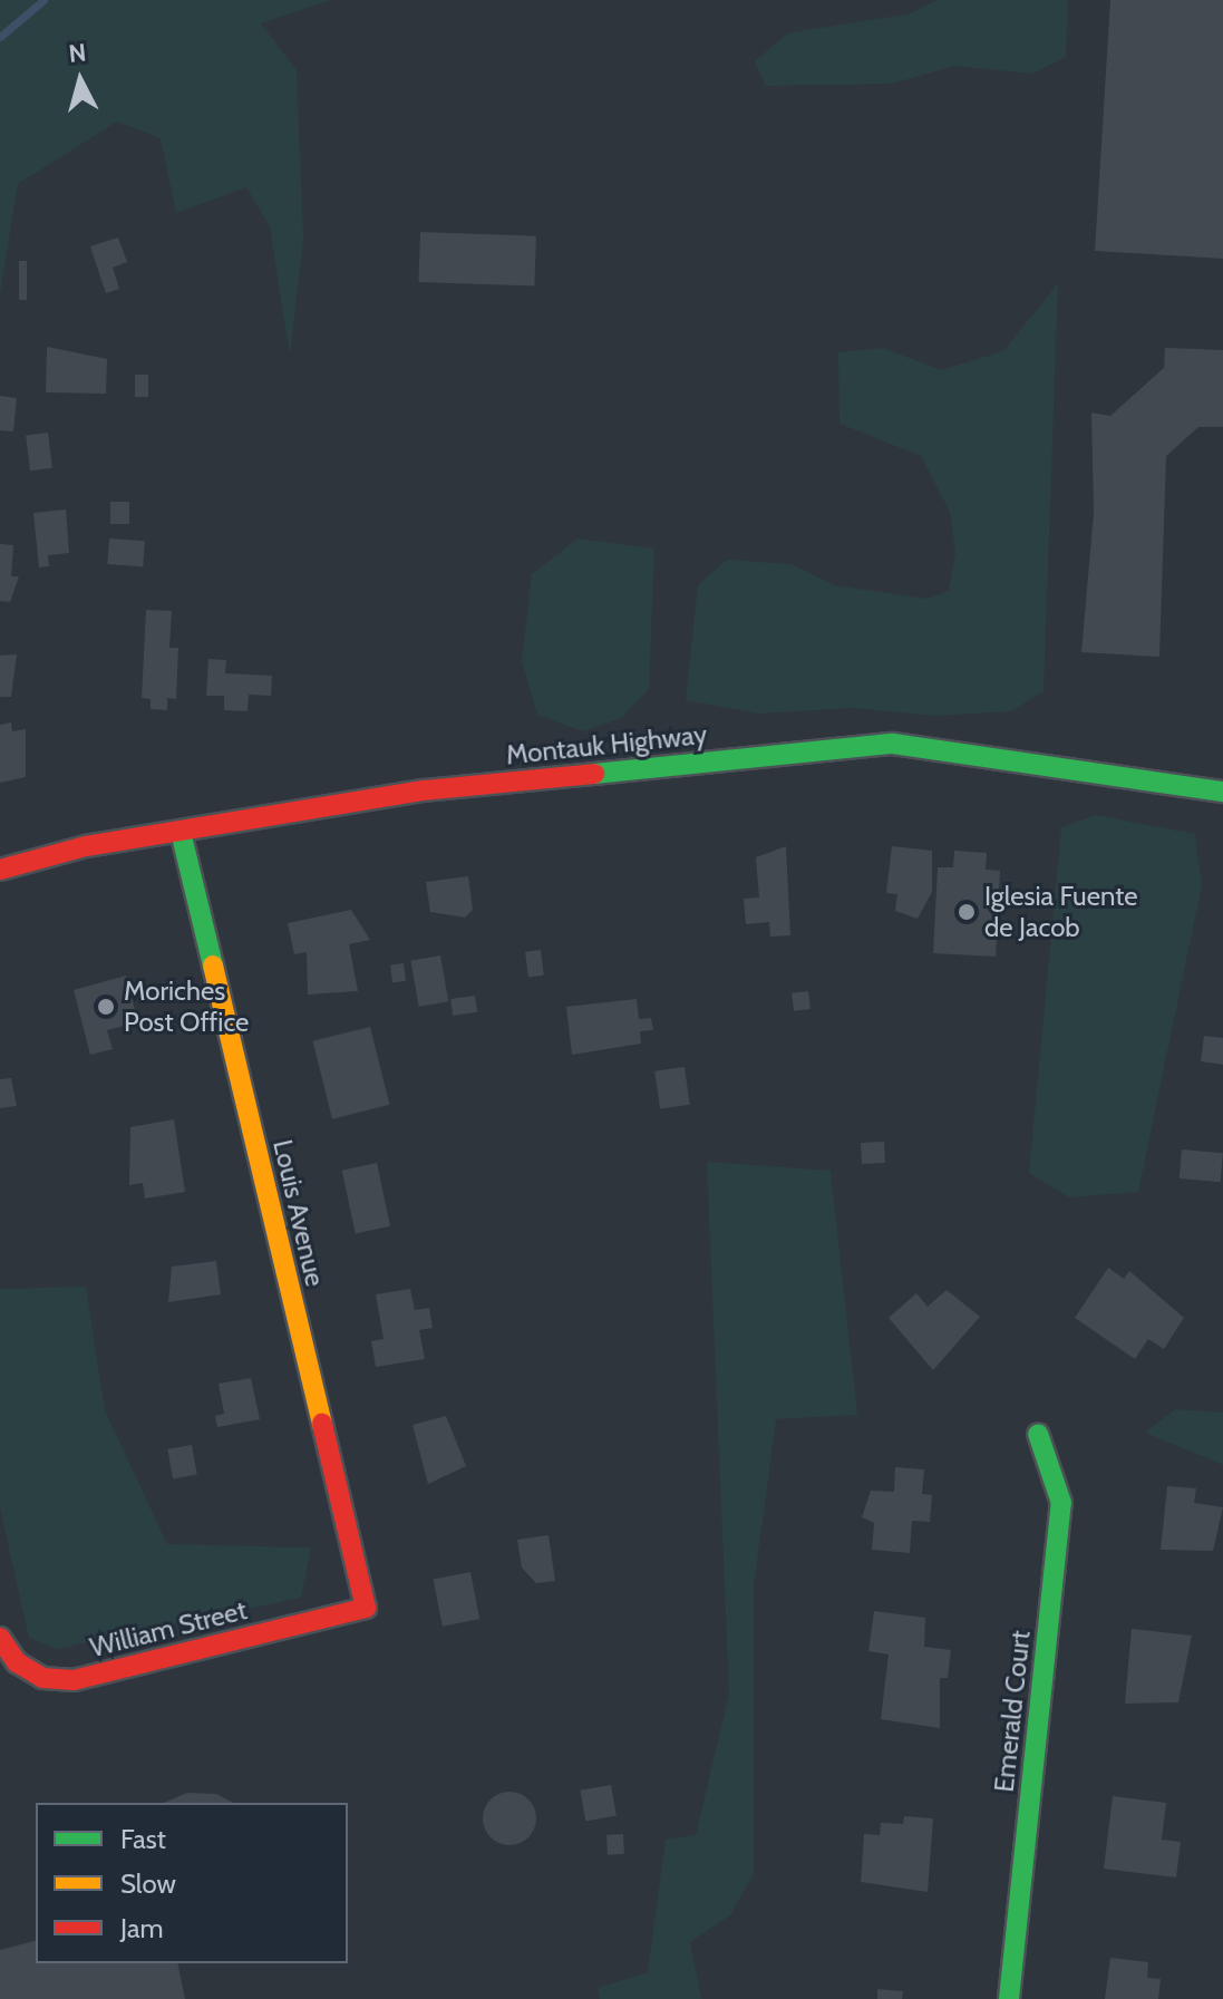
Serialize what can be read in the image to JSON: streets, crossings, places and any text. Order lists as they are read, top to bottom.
{
  "streets": {
    "street": [
      "Montauk Highway",
      "Louis Avenue",
      "William Street",
      "Emerald Court"
    ]
  },
  "crossings": [
    ["Montauk Highway", "Louis Avenue"],
    ["Louis Avenue", "William Street"]
  ],
  "places": ["Iglesia Fuente de Jacob", "Moriches Post Office"],
  "legend": ["Fast", "Slow", "Jam"],
  "north": "top"
}
